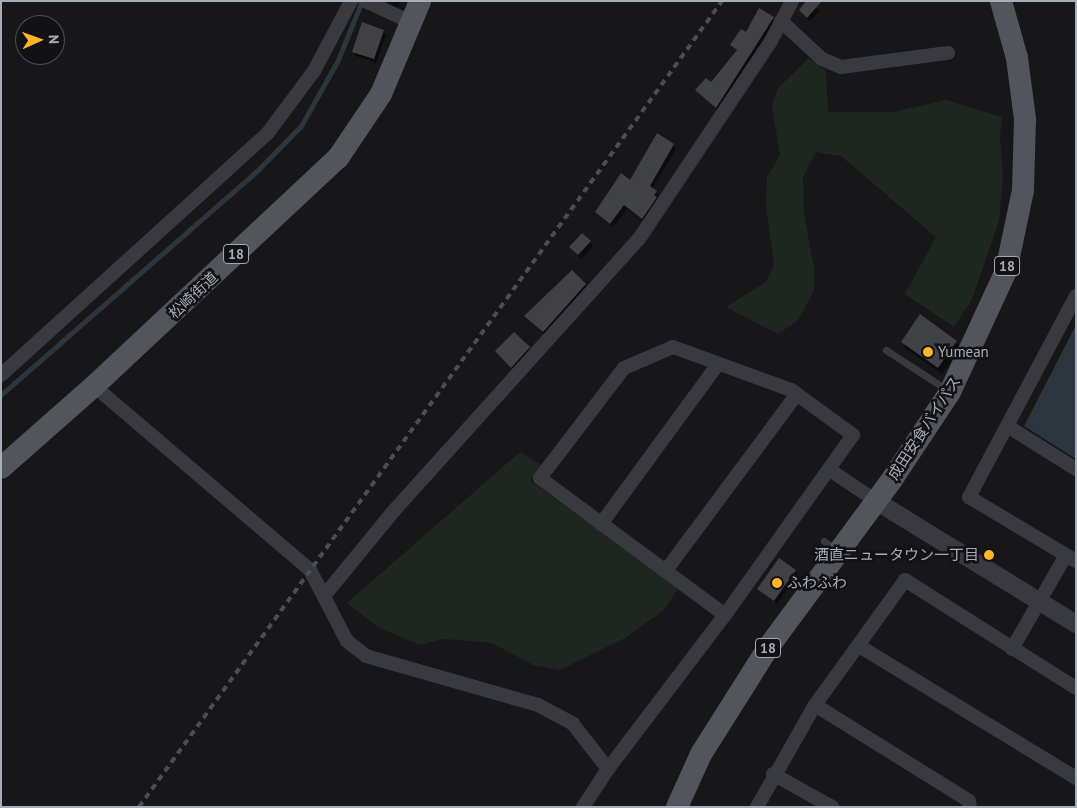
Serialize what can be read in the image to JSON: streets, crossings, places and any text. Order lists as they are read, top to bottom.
{
  "streets": {
    "main road": ["18", "松崎街道", "成田安食バイパス"]
  },
  "places": ["Yumean", "酒直ニュータウン一丁目", "ふわふわ"],
  "north": "right"
}
